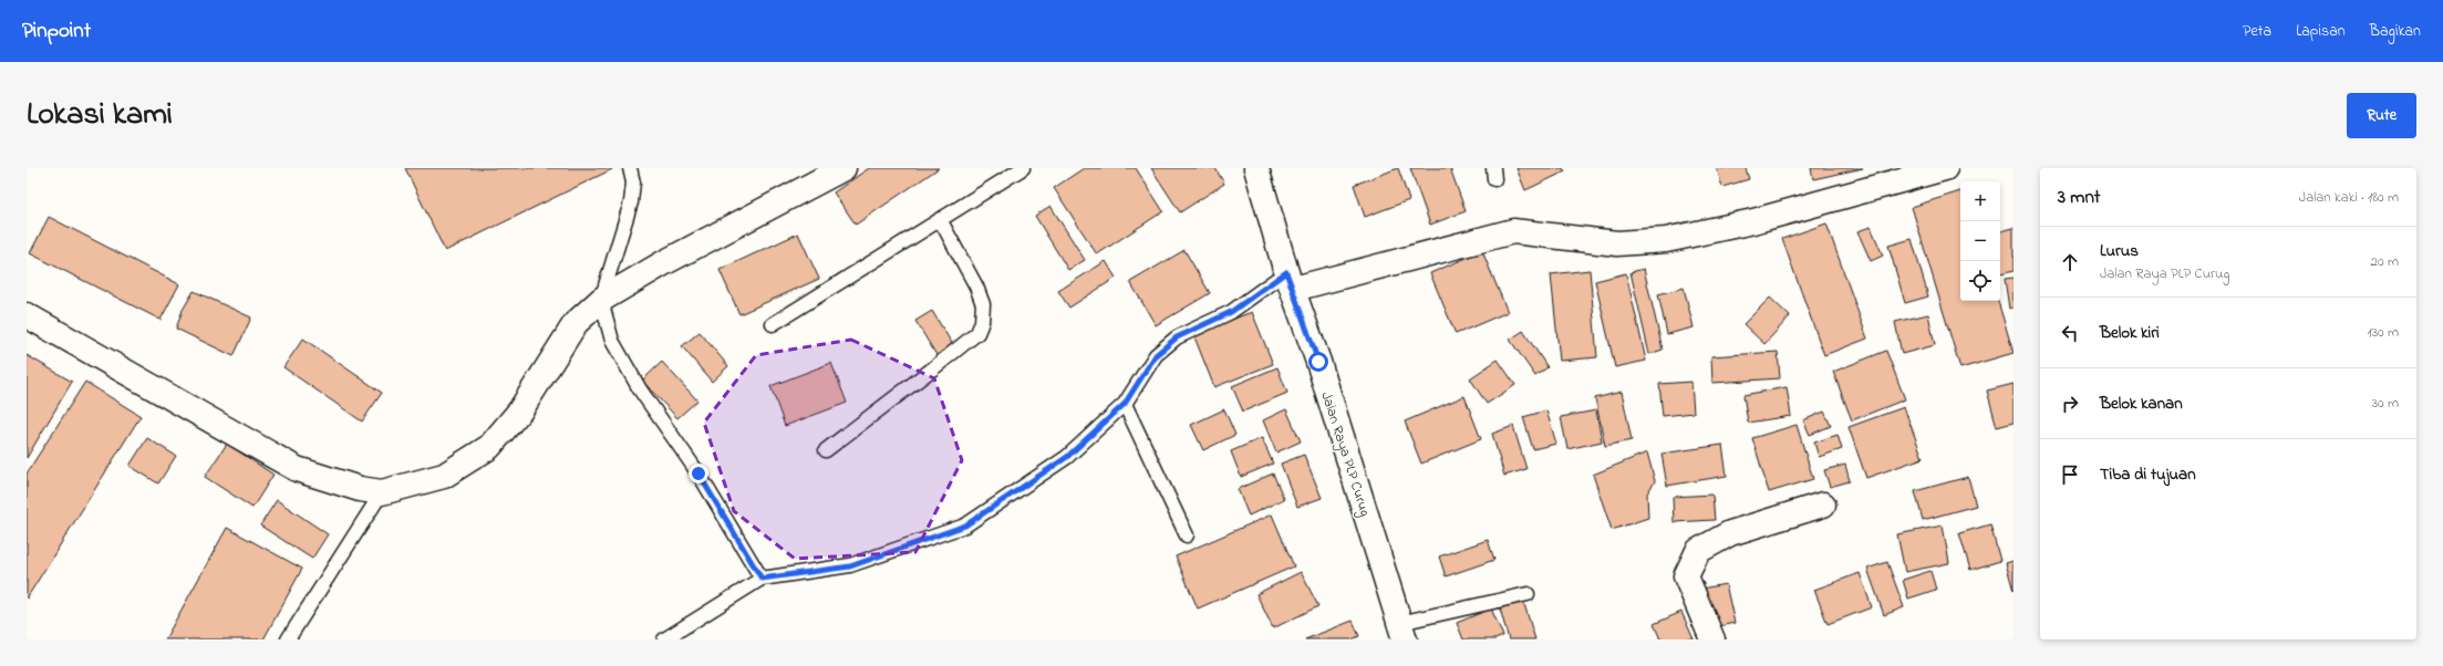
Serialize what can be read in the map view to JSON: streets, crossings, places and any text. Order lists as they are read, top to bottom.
{
  "streets": {
    "street": ["Jalan Raya PLP Curug"]
  },
  "page": {
    "header": "Pinpoint",
    "nav": ["Peta", "Lapisan", "Bagikan"],
    "title": "Lokasi kami",
    "buttons": "Rute",
    "heading": ["3 mnt", "Jalan kaki · 180 m"],
    "map_buttons": ["+", "−"],
    "list": [
      ["Lurus", "Jalan Raya PLP Curug", "20 m"],
      ["Belok kiri", "130 m"],
      ["Belok kanan", "30 m"],
      "Tiba di tujuan"
    ]
  }
}
